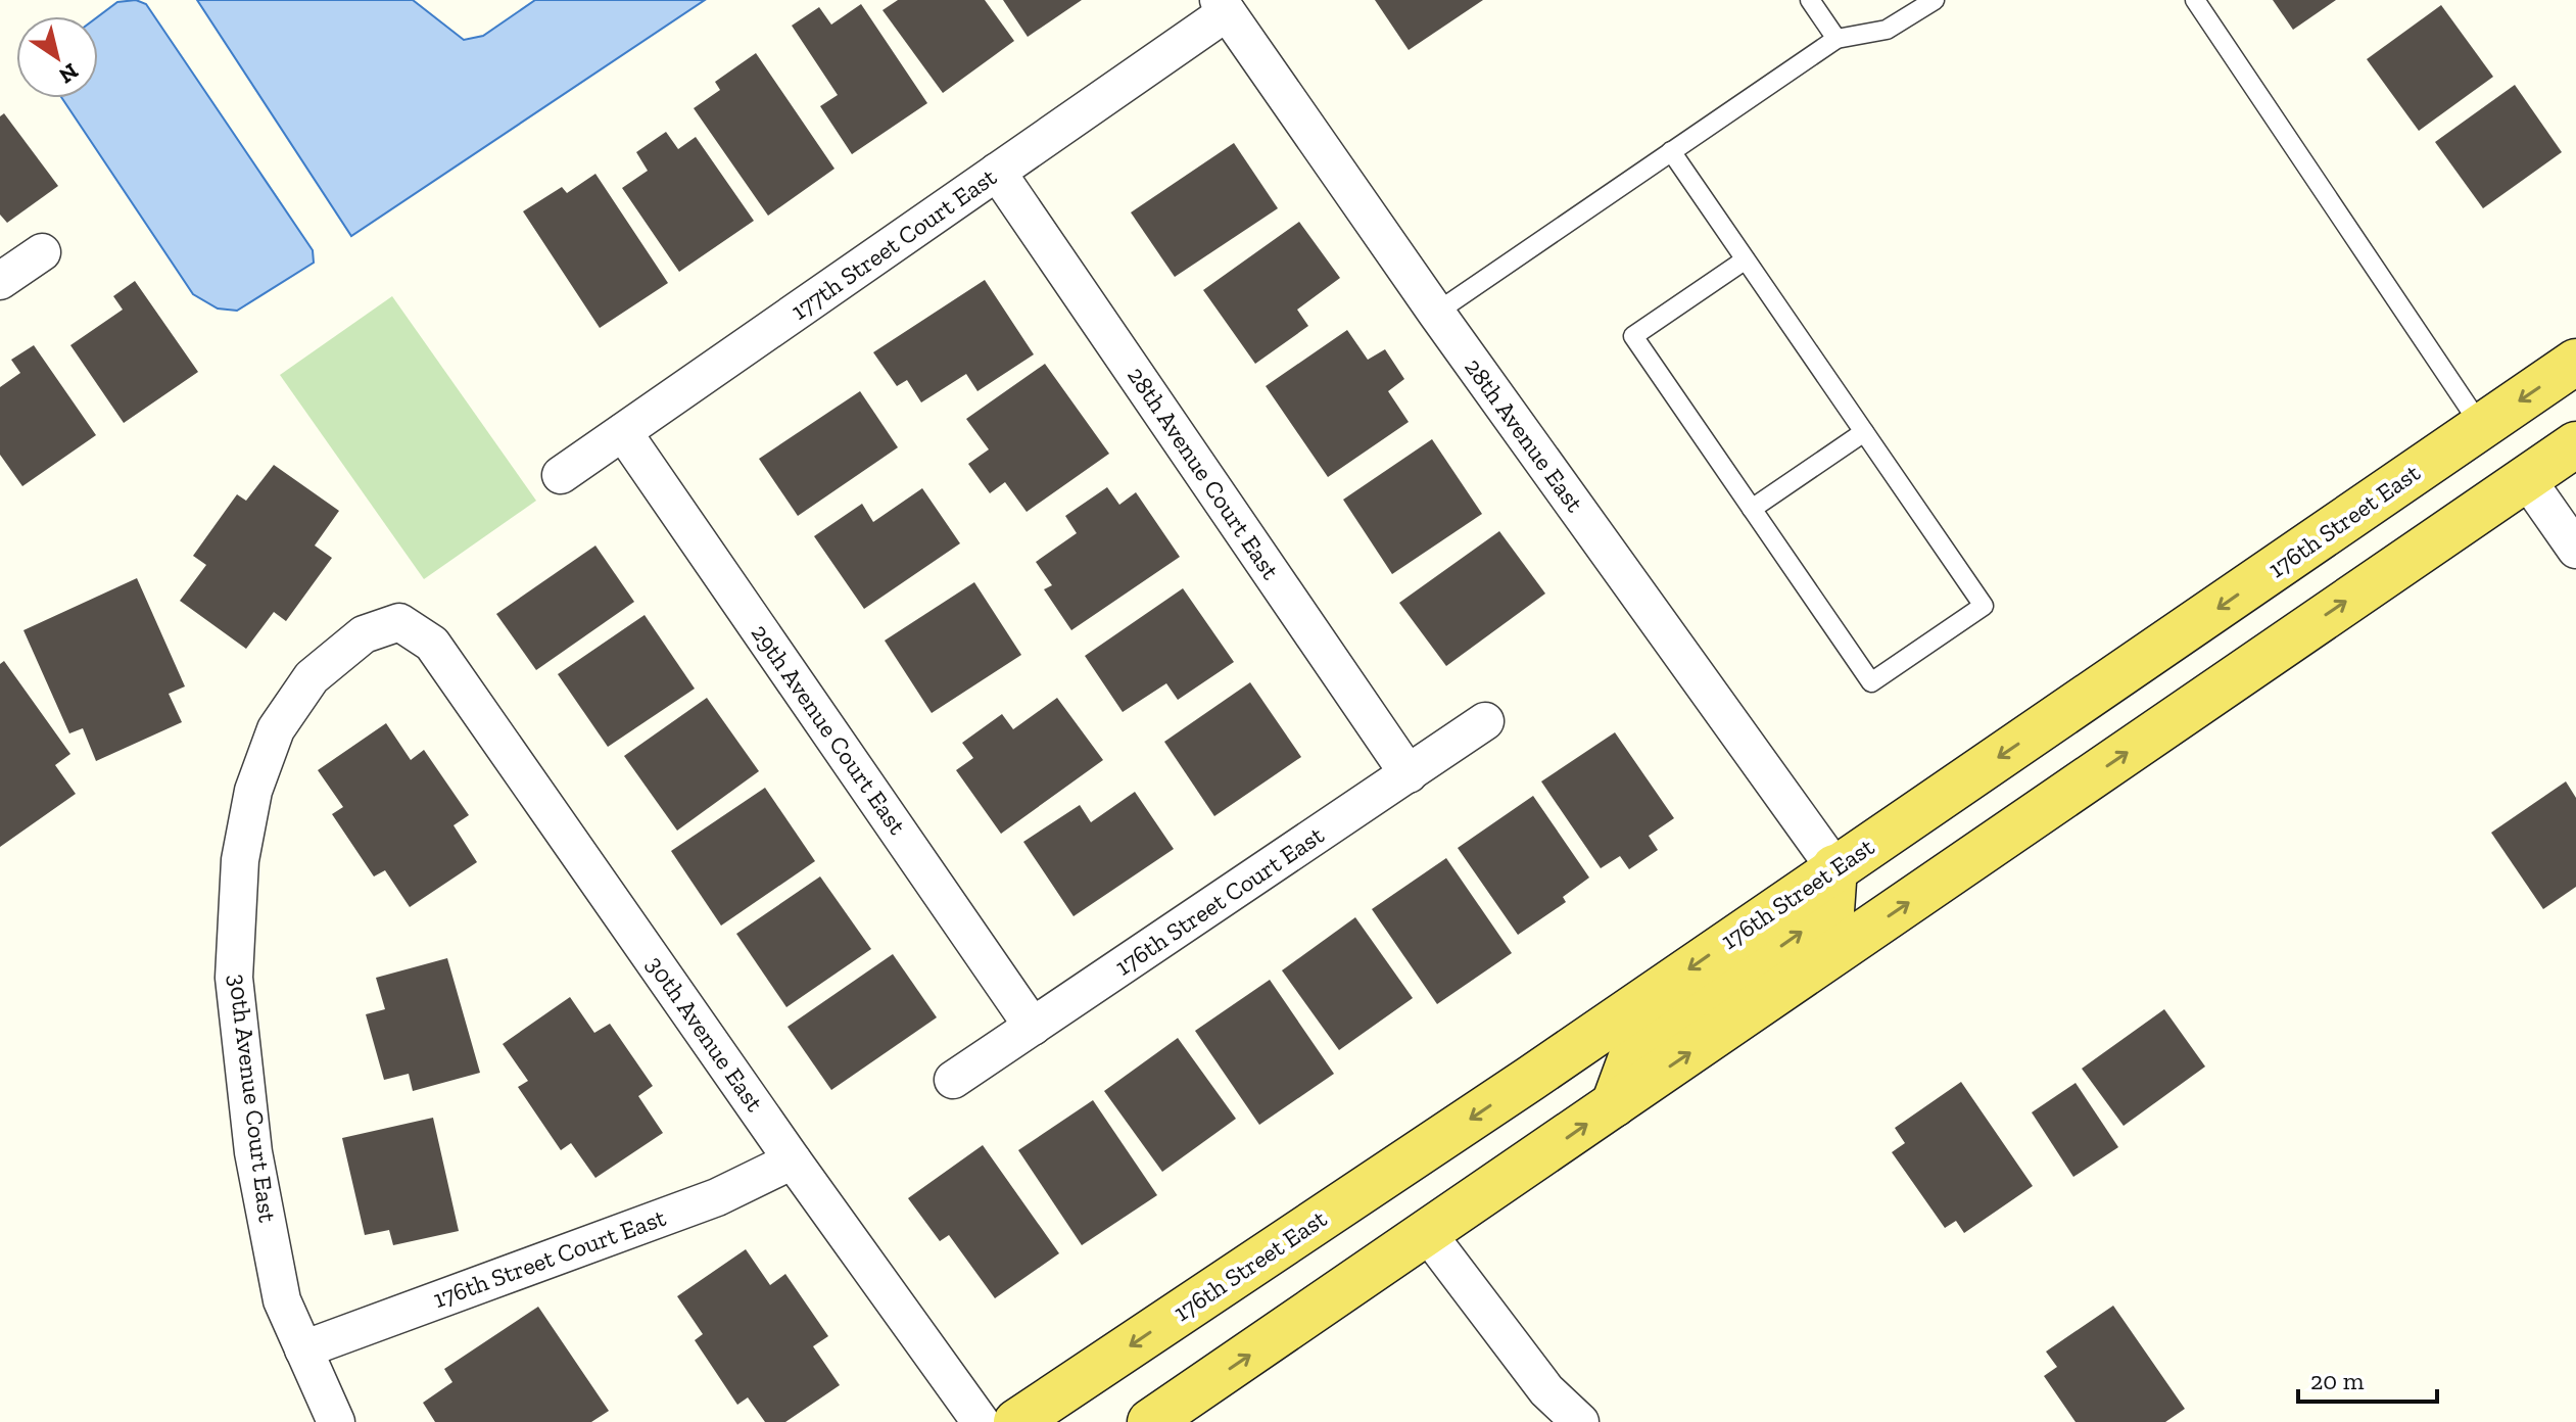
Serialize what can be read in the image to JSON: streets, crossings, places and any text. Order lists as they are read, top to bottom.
{
  "streets": {
    "main road": ["176th Street East"],
    "street": [
      "177th Street Court East",
      "28th Avenue East",
      "28th Avenue Court East",
      "29th Avenue Court East",
      "176th Street Court East",
      "30th Avenue East",
      "30th Avenue Court East"
    ]
  },
  "crossings": [
    ["177th Street Court East", "28th Avenue East"],
    ["177th Street Court East", "28th Avenue Court East"],
    ["177th Street Court East", "29th Avenue Court East"],
    ["28th Avenue East", "176th Street East"],
    ["28th Avenue Court East", "176th Street Court East"],
    ["29th Avenue Court East", "176th Street Court East"],
    ["176th Street Court East", "30th Avenue East"],
    ["176th Street Court East", "30th Avenue Court East"],
    ["30th Avenue East", "30th Avenue Court East"]
  ],
  "scale_bar": "20 m",
  "north": "bottom right"
}
